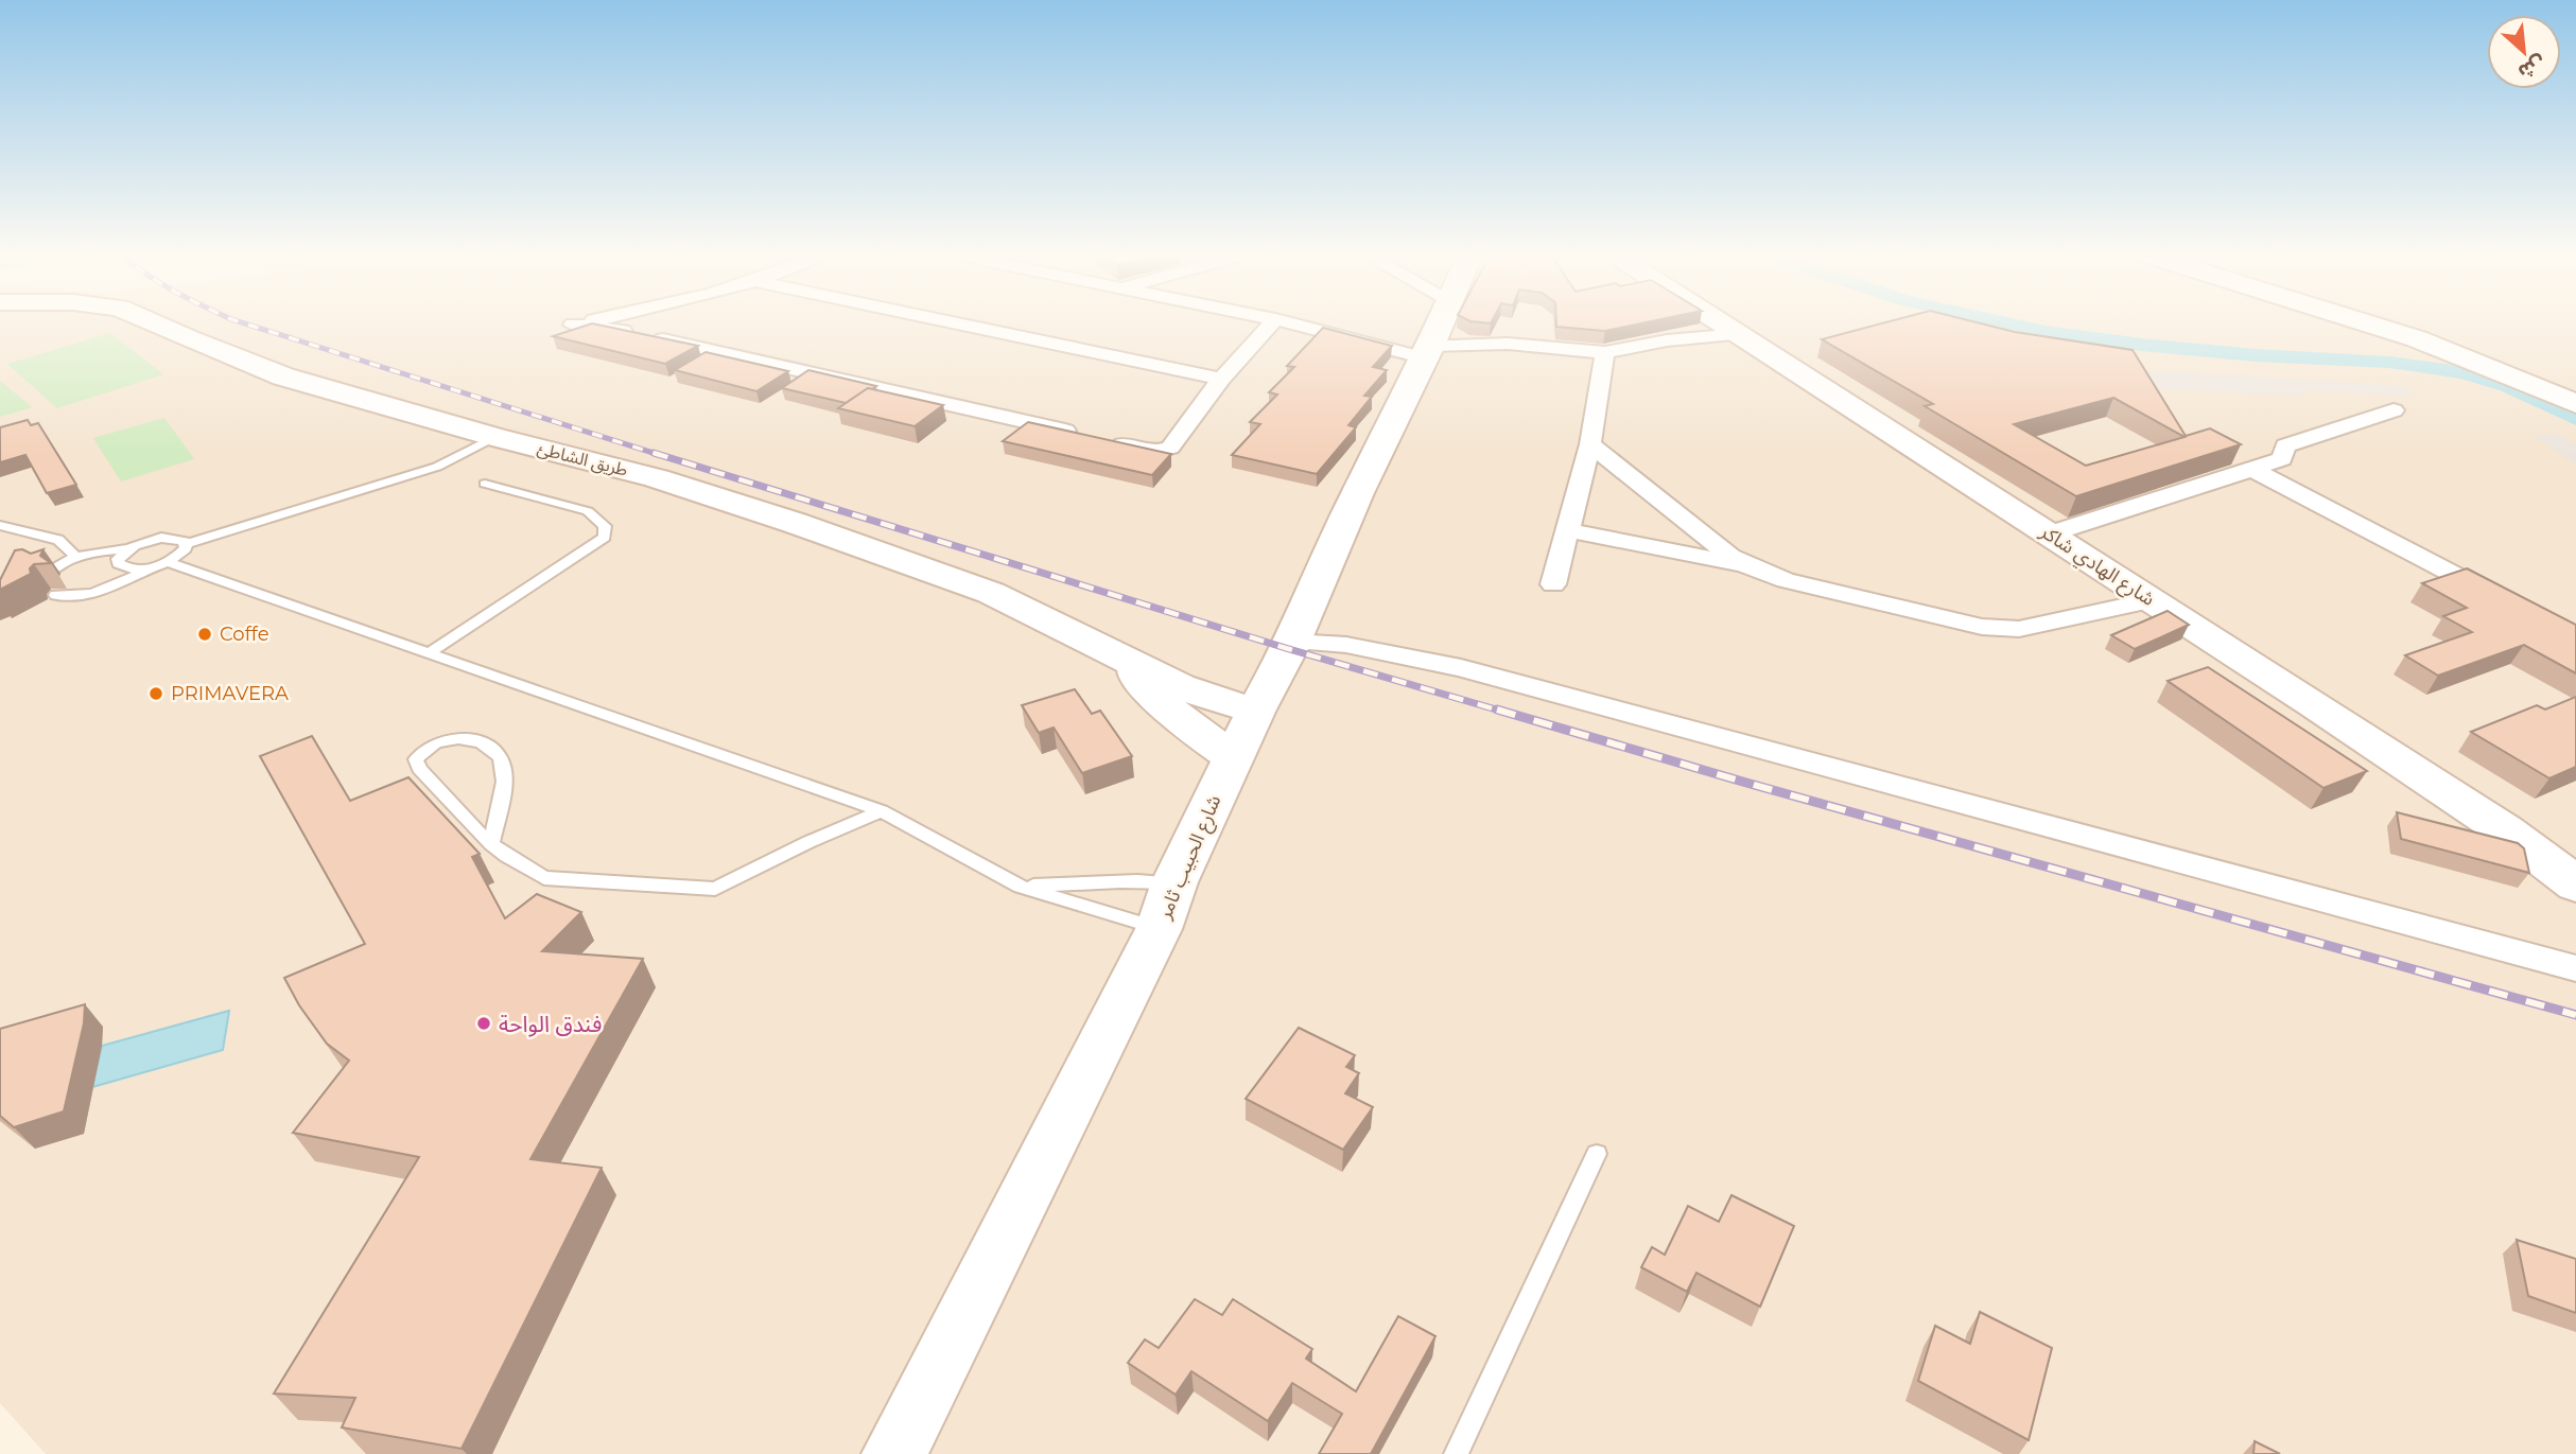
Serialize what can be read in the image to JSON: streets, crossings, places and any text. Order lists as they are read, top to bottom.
{
  "streets": {
    "street": ["طريق الشاطئ", "شارع الهادي شاكر", "شارع الحبيب ثامر"]
  },
  "crossings": [
    ["طريق الشاطئ", "شارع الحبيب ثامر"]
  ],
  "places": ["Coffe", "PRIMAVERA", "فندق الواحة"],
  "north": "bottom right"
}
